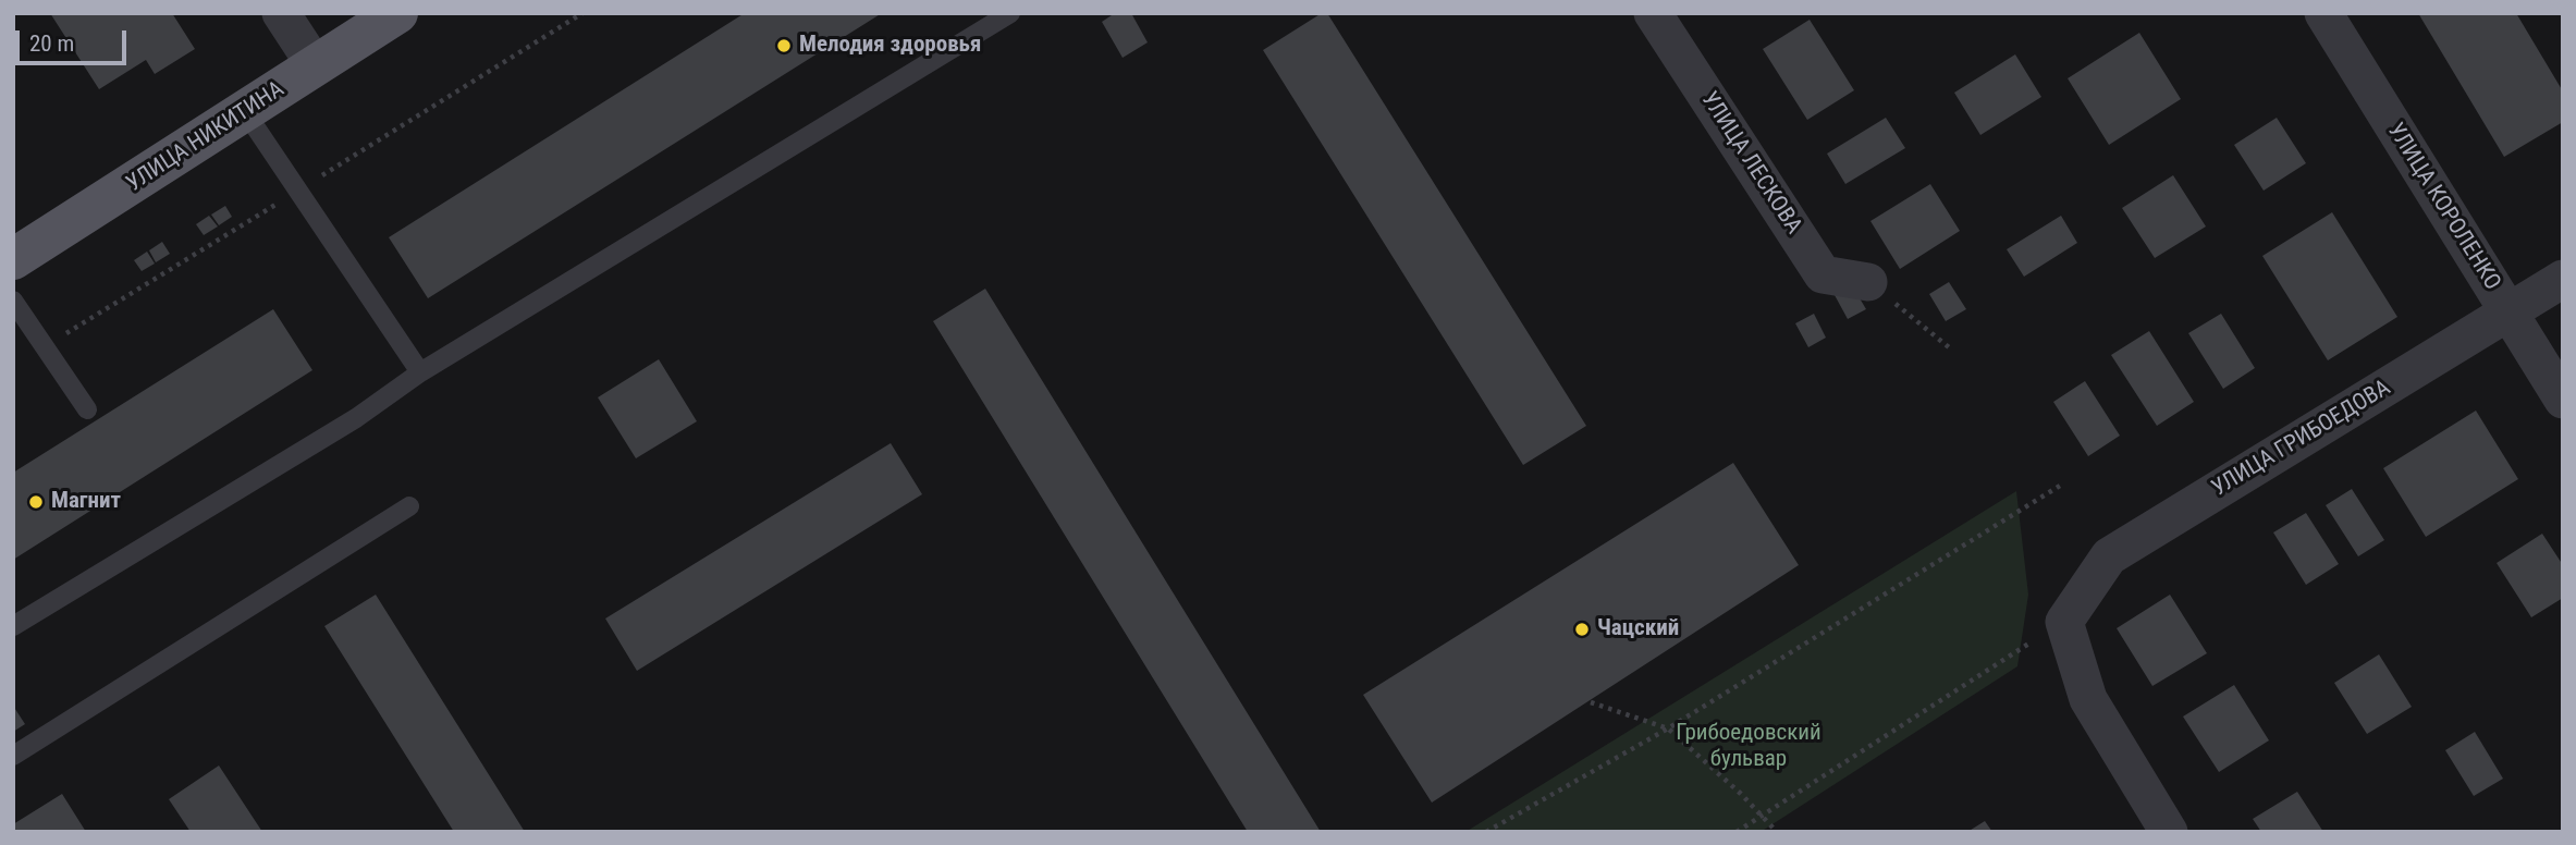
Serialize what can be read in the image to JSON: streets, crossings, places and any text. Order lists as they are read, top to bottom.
{
  "streets": {
    "main road": ["УЛИЦА НИКИТИНА"],
    "street": ["УЛИЦА ЛЕСКОВА", "УЛИЦА КОРОЛЕНКО", "УЛИЦА ГРИБОЕДОВА"]
  },
  "crossings": [
    ["УЛИЦА КОРОЛЕНКО", "УЛИЦА ГРИБОЕДОВА"]
  ],
  "parks": ["Грибоедовский бульвар"],
  "places": ["Мелодия здоровья", "Магнит", "Чацский"],
  "scale_bar": "20 m"
}
